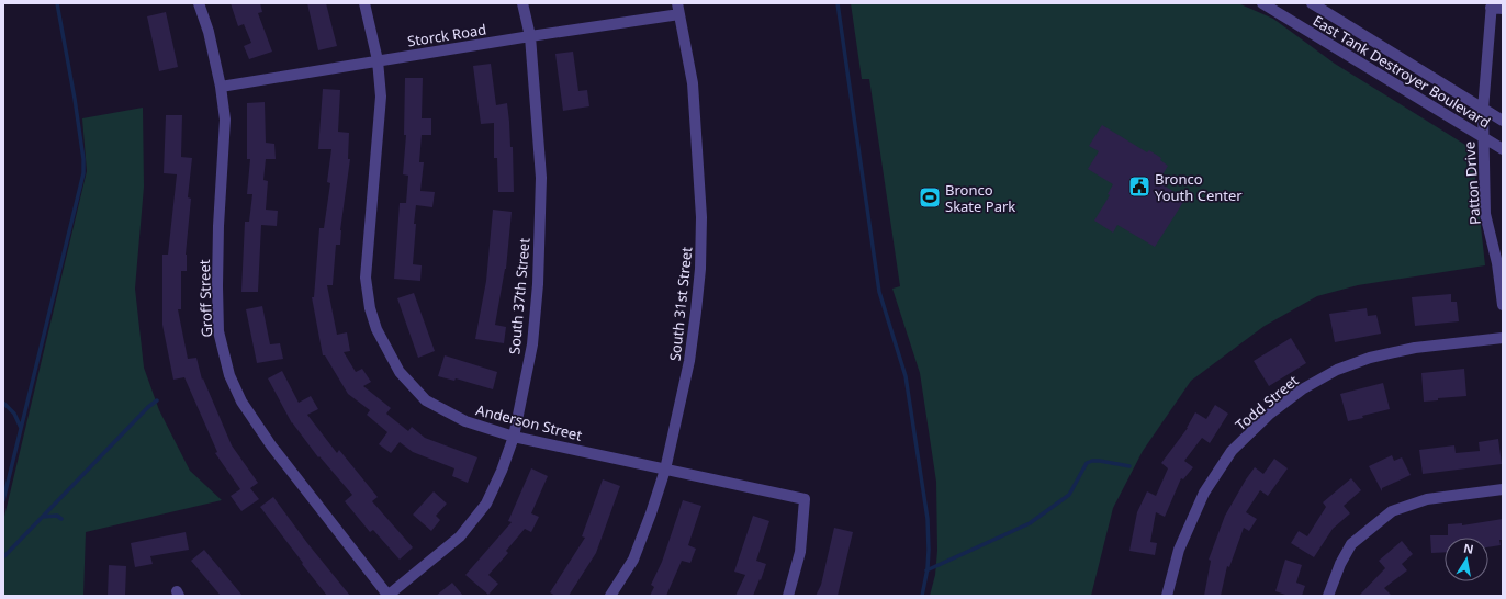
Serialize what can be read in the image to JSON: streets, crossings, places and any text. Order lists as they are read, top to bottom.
{
  "streets": {
    "street": [
      "Storck Road",
      "East Tank Destroyer Boulevard",
      "Patton Drive",
      "South 37th Street",
      "Groff Street",
      "South 31st Street",
      "Todd Street",
      "Anderson Street"
    ]
  },
  "crossings": [
    ["Storck Road", "South 37th Street"],
    ["Storck Road", "Groff Street"],
    ["Storck Road", "South 31st Street"],
    ["Storck Road", "Anderson Street"],
    ["East Tank Destroyer Boulevard", "Patton Drive"],
    ["South 37th Street", "Groff Street"],
    ["South 37th Street", "Anderson Street"],
    ["South 31st Street", "Anderson Street"]
  ],
  "places": {
    "public building": ["Bronco Youth Center"],
    "sports": ["Bronco Skate Park"]
  },
  "north": "top"
}
